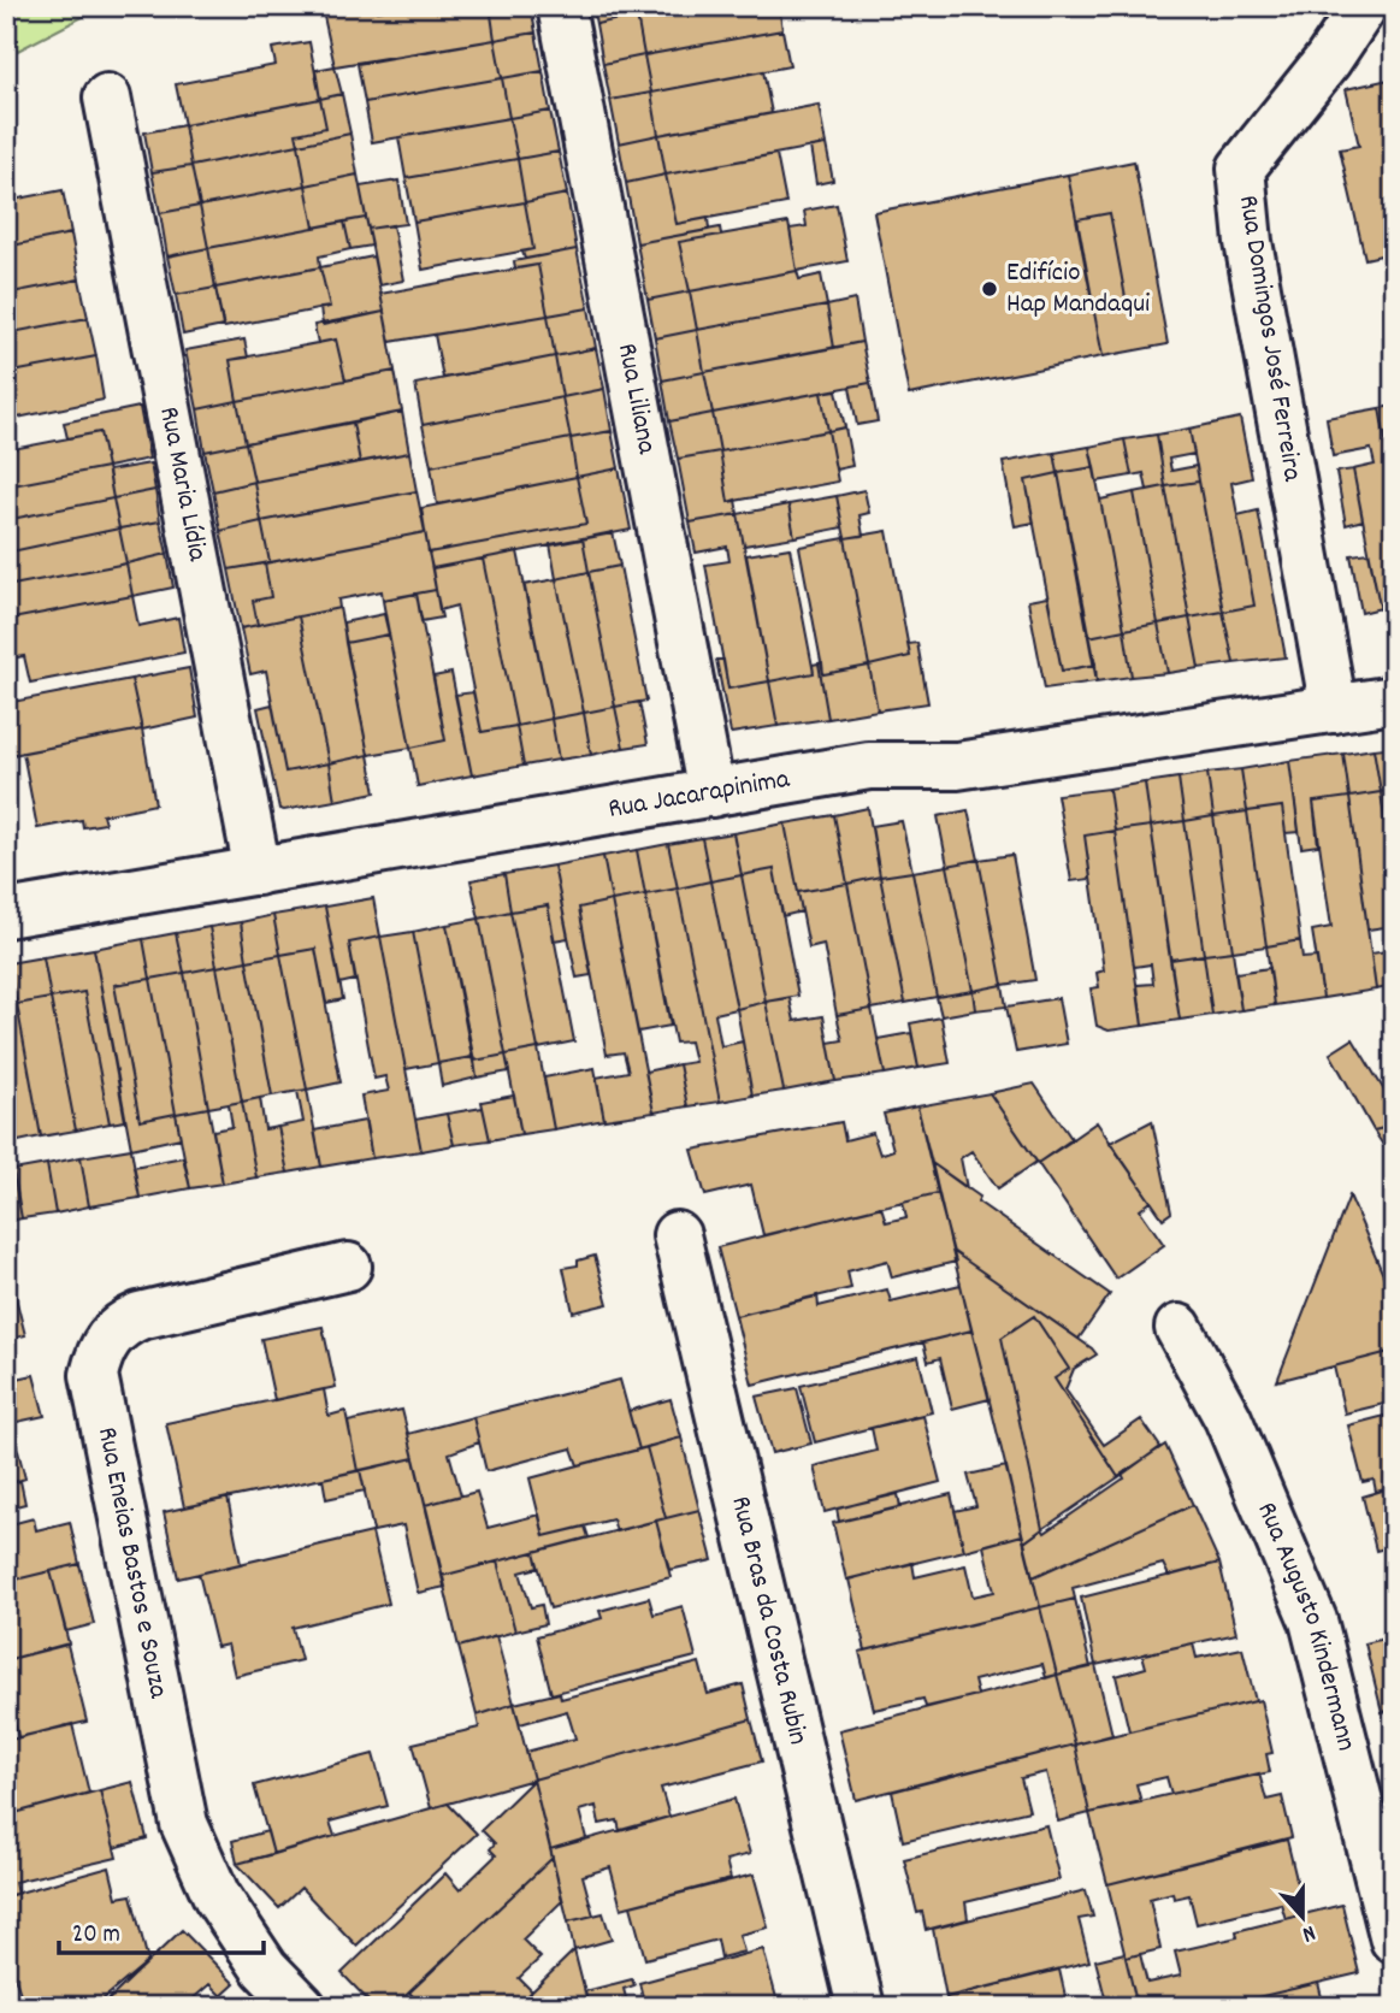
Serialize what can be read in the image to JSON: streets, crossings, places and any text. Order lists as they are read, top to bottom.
{
  "streets": {
    "street": [
      "Rua Domingos José Ferreira",
      "Rua Liliana",
      "Rua Maria Lídia",
      "Rua Jacarapinima",
      "Rua Eneias Bastos e Souza",
      "Rua Bras da Costa Rubin",
      "Rua Augusto Kindermann"
    ]
  },
  "crossings": [
    ["Rua Domingos José Ferreira", "Rua Jacarapinima"],
    ["Rua Liliana", "Rua Jacarapinima"],
    ["Rua Maria Lídia", "Rua Jacarapinima"]
  ],
  "places": ["Edifício Hap Mandaqui"],
  "scale_bar": "20 m",
  "north": "bottom"
}
